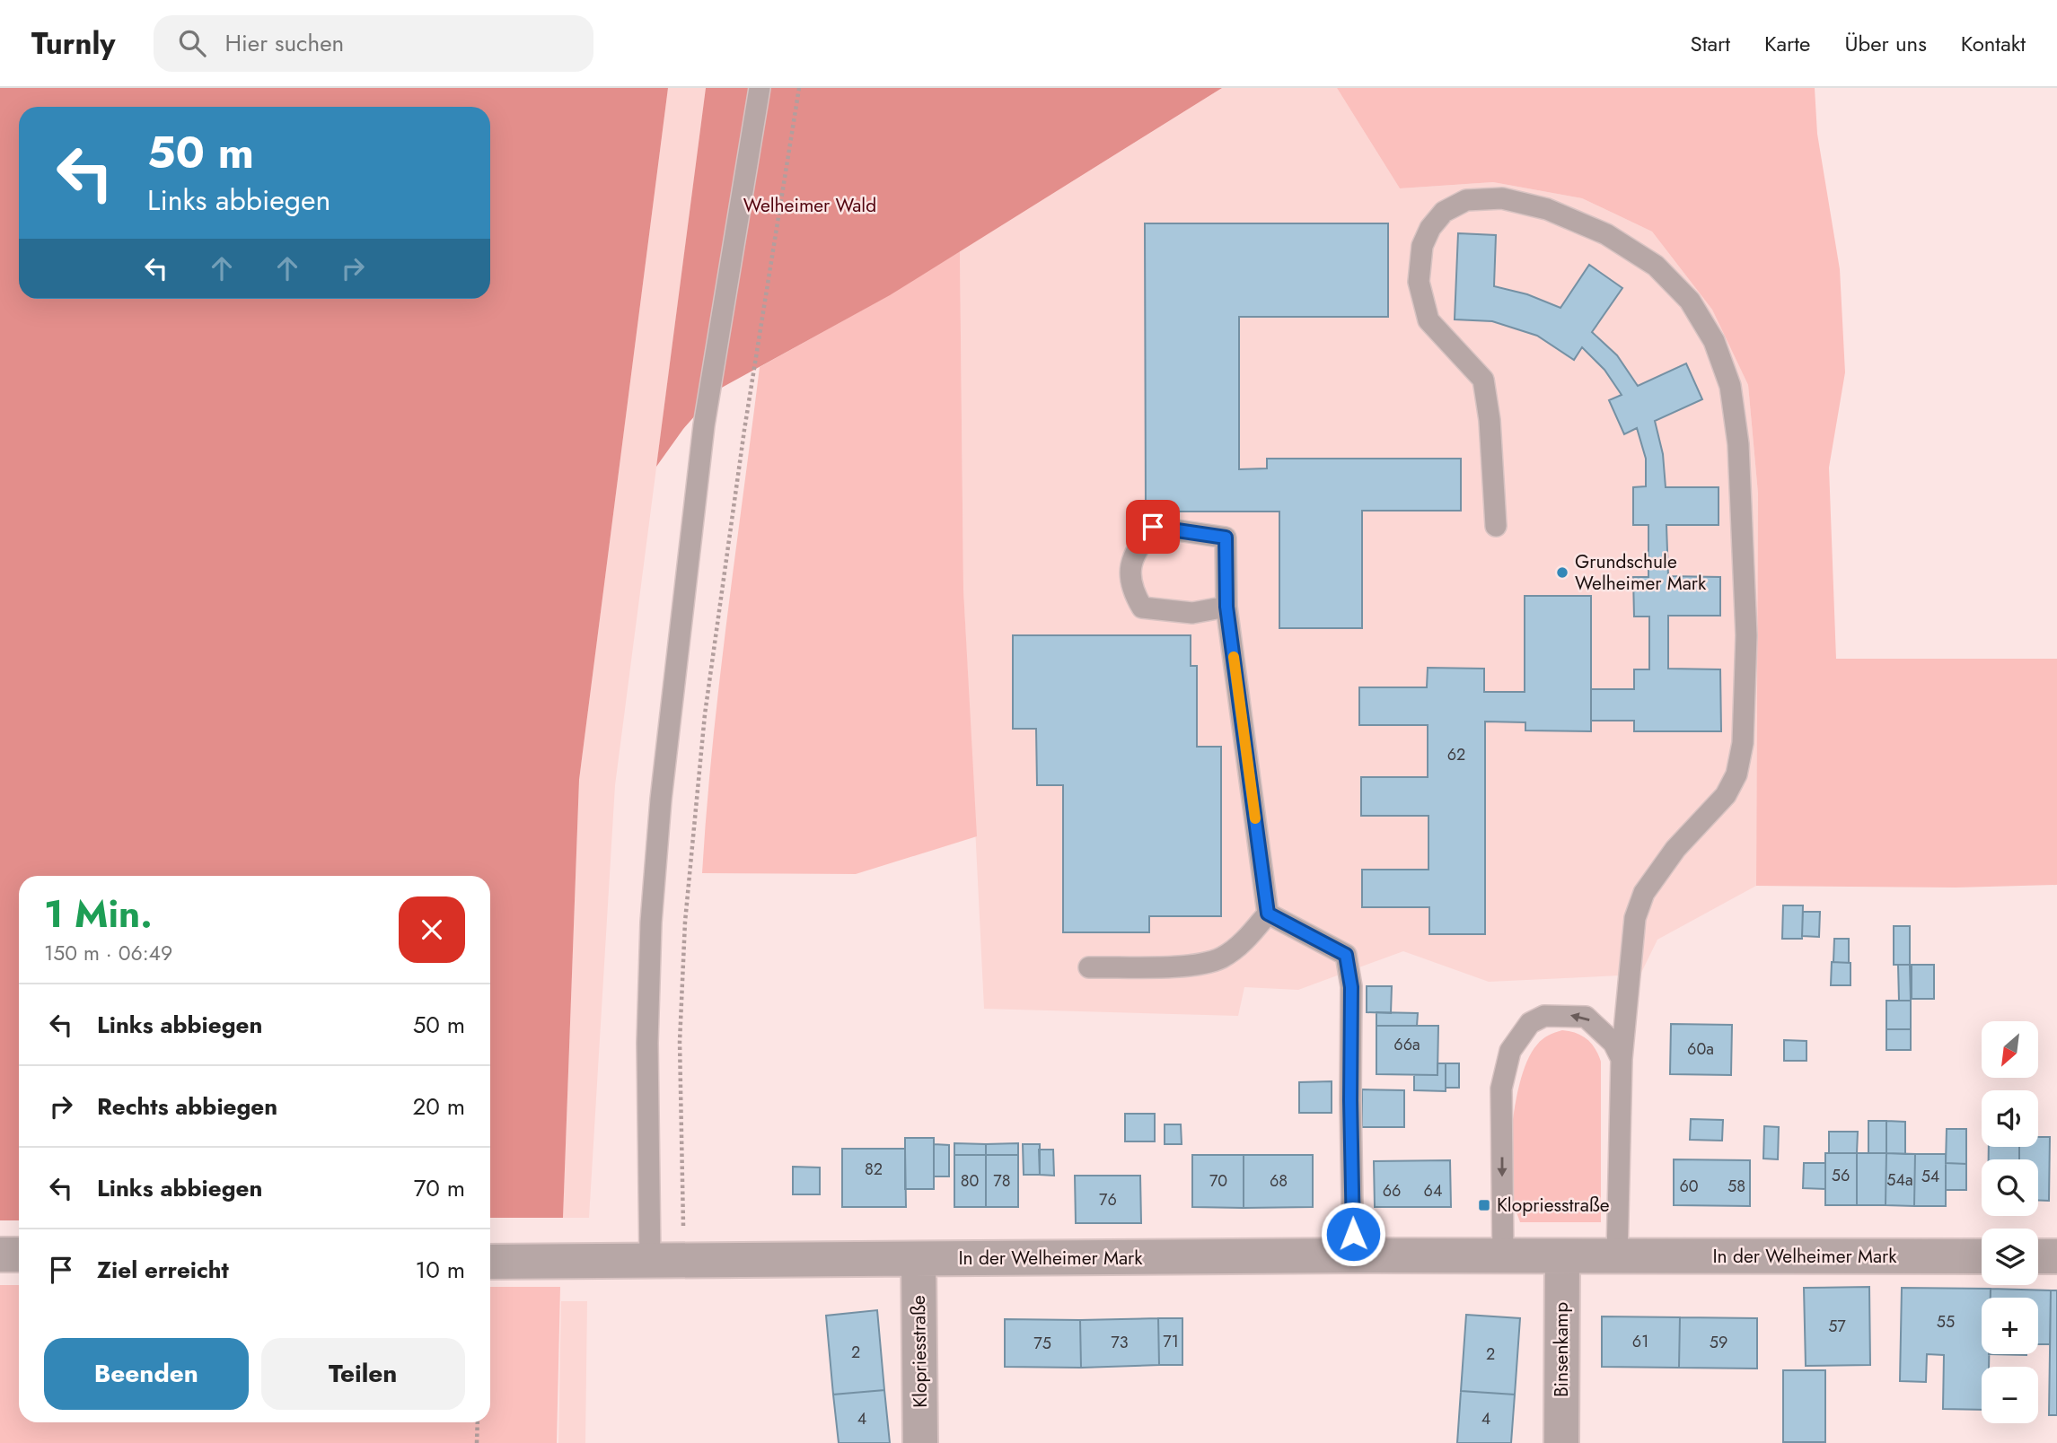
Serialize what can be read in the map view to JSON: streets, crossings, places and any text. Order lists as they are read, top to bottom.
{
  "streets": {
    "street": ["In der Welheimer Mark", "Binsenkamp", "Klopriesstraße"]
  },
  "crossings": [
    ["In der Welheimer Mark", "Binsenkamp"],
    ["In der Welheimer Mark", "Klopriesstraße"]
  ],
  "parks": ["Welheimer Wald"],
  "places": {
    "other": ["Grundschule Welheimer Mark"],
    "transit": ["Klopriesstraße"]
  },
  "house_numbers": [
    "62",
    "66a",
    "60a",
    "82",
    "56",
    "54",
    "54a",
    "80",
    "78",
    "70",
    "68",
    "60",
    "58",
    "66",
    "64",
    "76",
    "55",
    "57",
    "71",
    "61",
    "73",
    "59",
    "75",
    "2",
    "2",
    "4",
    "4"
  ],
  "north": "bottom left",
  "page": {
    "header": "Turnly",
    "search": "Hier suchen",
    "nav": [
      "Start",
      "Karte",
      "Über uns",
      "Kontakt"
    ],
    "turn": ["50 m", "Links abbiegen"],
    "heading": ["1 Min.", "150 m · 06:49"],
    "list": [
      {
        "name": "Links abbiegen",
        "value": "50 m"
      },
      {
        "name": "Rechts abbiegen",
        "value": "20 m"
      },
      {
        "name": "Links abbiegen",
        "value": "70 m"
      },
      {
        "name": "Ziel erreicht",
        "value": "10 m"
      }
    ],
    "map_buttons": ["+", "−"],
    "buttons": ["Beenden", "Teilen"]
  }
}
